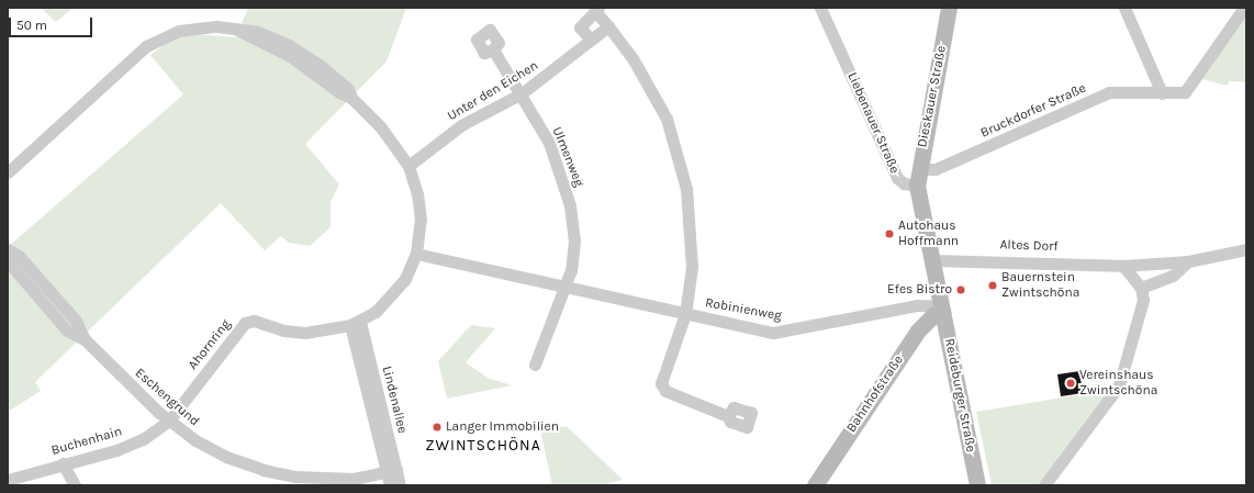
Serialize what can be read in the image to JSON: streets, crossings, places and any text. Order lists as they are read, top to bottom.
{
  "streets": {
    "main road": ["Dieskauer Straße", "Bahnhofstraße", "Reideburger Straße"],
    "street": [
      "Unter den Eichen",
      "Bruckdorfer Straße",
      "Liebenauer Straße",
      "Ulmenweg",
      "Altes Dorf",
      "Robinienweg",
      "Ahornring",
      "Eschengrund",
      "Lindenallee",
      "Buchenhain"
    ]
  },
  "crossings": [
    ["Unter den Eichen", "Ulmenweg"],
    ["Unter den Eichen", "Ahornring"],
    ["Dieskauer Straße", "Bruckdorfer Straße"],
    ["Dieskauer Straße", "Liebenauer Straße"],
    ["Bruckdorfer Straße", "Liebenauer Straße"],
    ["Ulmenweg", "Robinienweg"],
    ["Robinienweg", "Ahornring"],
    ["Robinienweg", "Bahnhofstraße"],
    ["Robinienweg", "Reideburger Straße"],
    ["Ahornring", "Eschengrund"],
    ["Ahornring", "Lindenallee"],
    ["Ahornring", "Buchenhain"],
    ["Bahnhofstraße", "Reideburger Straße"],
    ["Eschengrund", "Lindenallee"],
    ["Eschengrund", "Buchenhain"]
  ],
  "districts": ["ZWINTSCHÖNA"],
  "places": [
    "Autohaus Hoffmann",
    "Bauernstein Zwintschöna",
    "Efes Bistro",
    "Vereinshaus Zwintschöna",
    "Langer Immobilien"
  ],
  "scale_bar": "50 m"
}
